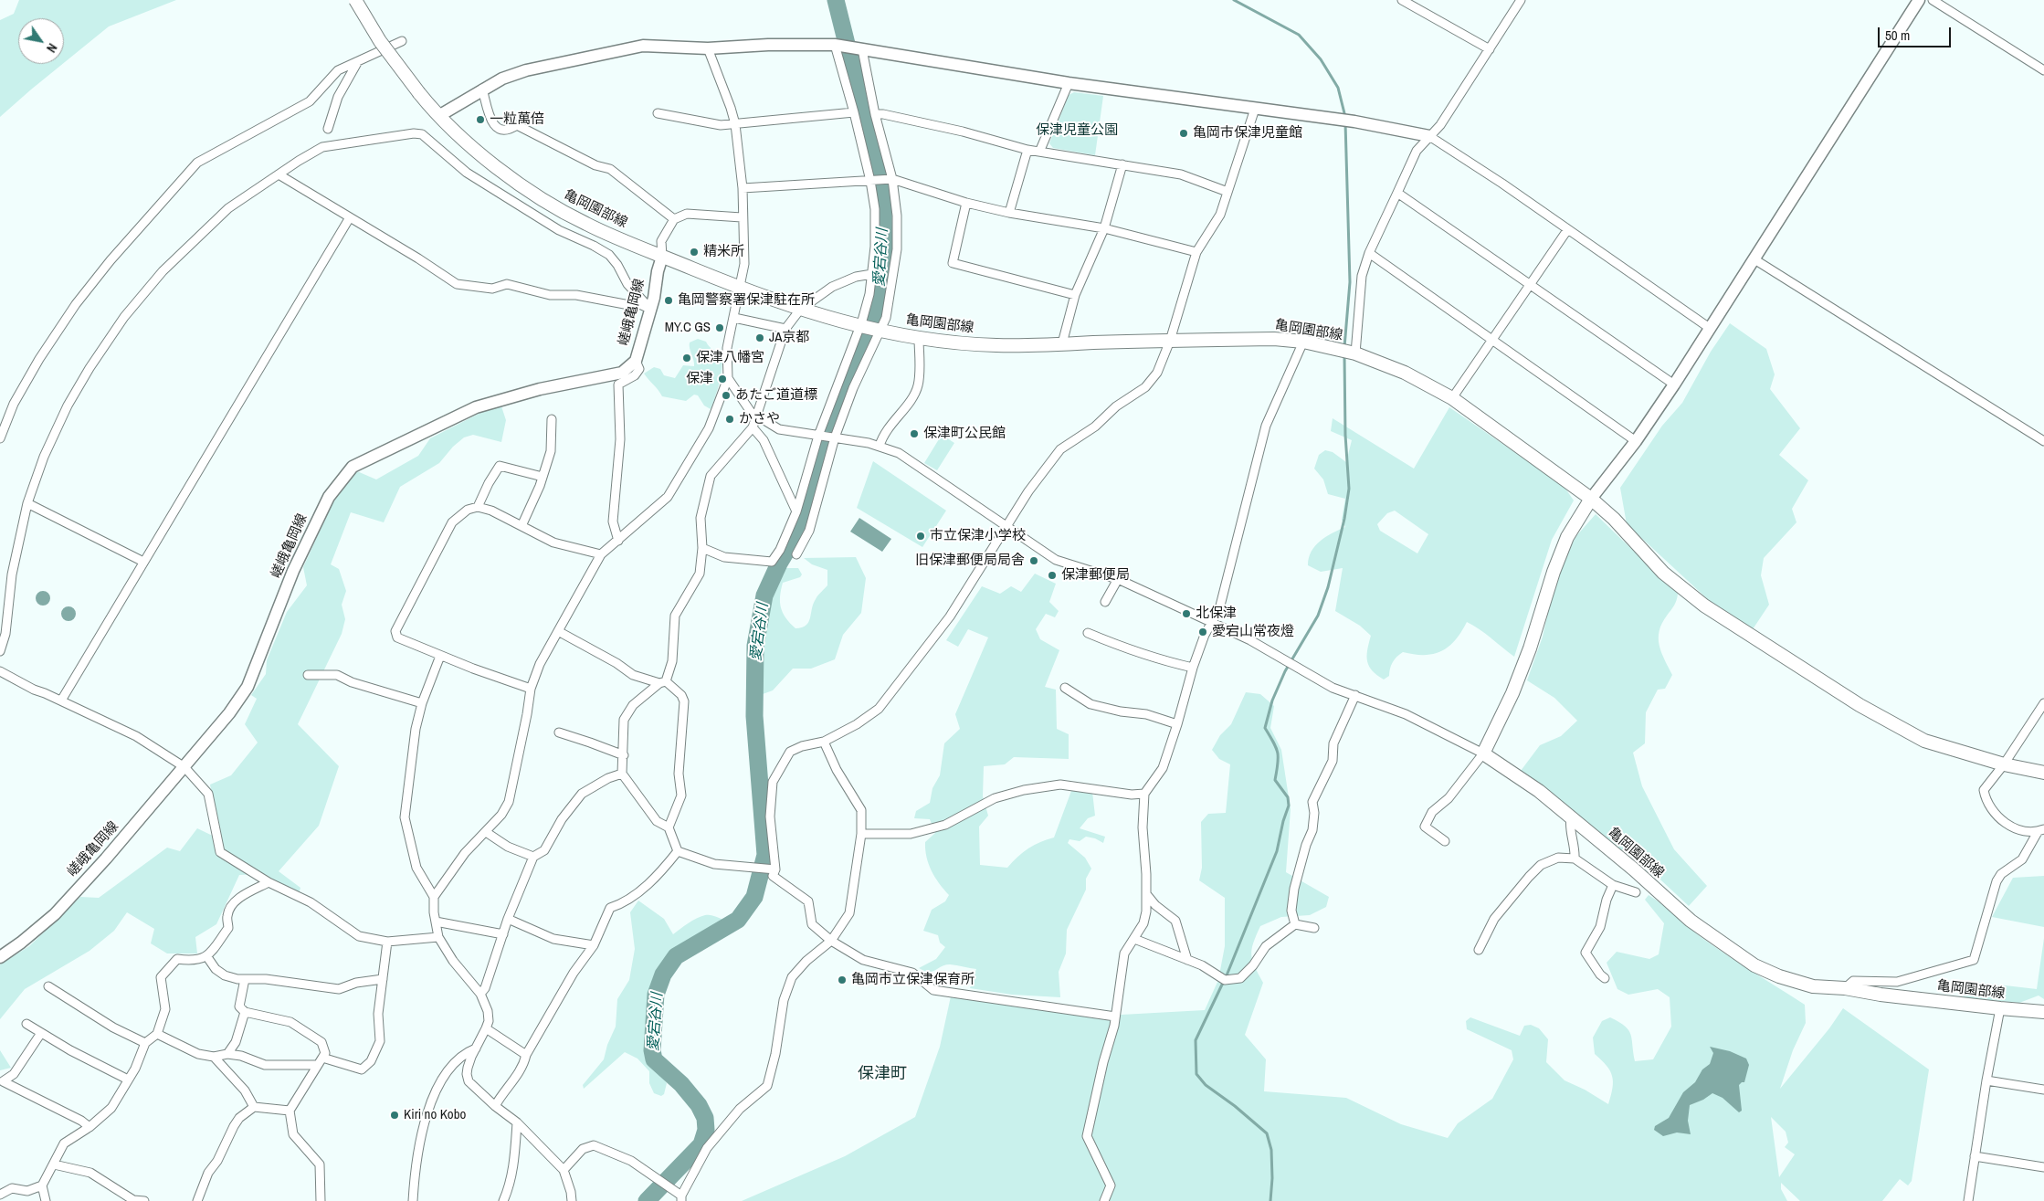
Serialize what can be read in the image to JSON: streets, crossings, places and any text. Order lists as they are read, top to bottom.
{
  "streets": {
    "main road": ["亀岡園部線"],
    "street": ["嵯峨亀岡線"]
  },
  "crossings": [
    ["亀岡園部線", "嵯峨亀岡線"]
  ],
  "districts": ["保津町"],
  "water": ["愛宕谷川"],
  "parks": ["保津児童公園"],
  "places": [
    "一粒萬倍",
    "亀岡市保津児童館",
    "精米所",
    "亀岡警察署保津駐在所",
    "MY.C GS",
    "JA京都",
    "保津八幡宮",
    "保津",
    "あたご道道標",
    "かさや",
    "保津町公民館",
    "市立保津小学校",
    "旧保津郵便局局舎",
    "保津郵便局",
    "北保津",
    "愛宕山常夜燈",
    "亀岡市立保津保育所",
    "Kiri no Kobo"
  ],
  "scale_bar": "50 m",
  "north": "bottom right"
}
